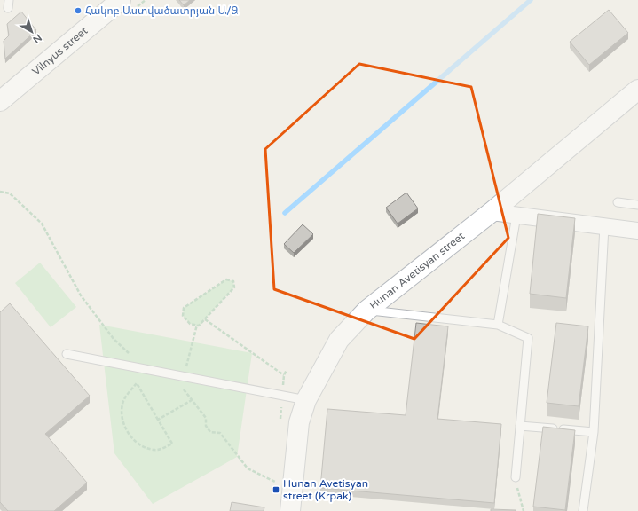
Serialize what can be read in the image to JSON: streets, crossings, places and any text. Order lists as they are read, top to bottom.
{
  "streets": {
    "main road": ["Vilnyus street", "Hunan Avetisyan street"]
  },
  "places": {
    "other": ["Հակոբ Աստվածատրյան Ա/Ձ"],
    "transit": ["Hunan Avetisyan street (Krpak)"]
  },
  "north": "bottom right"
}
